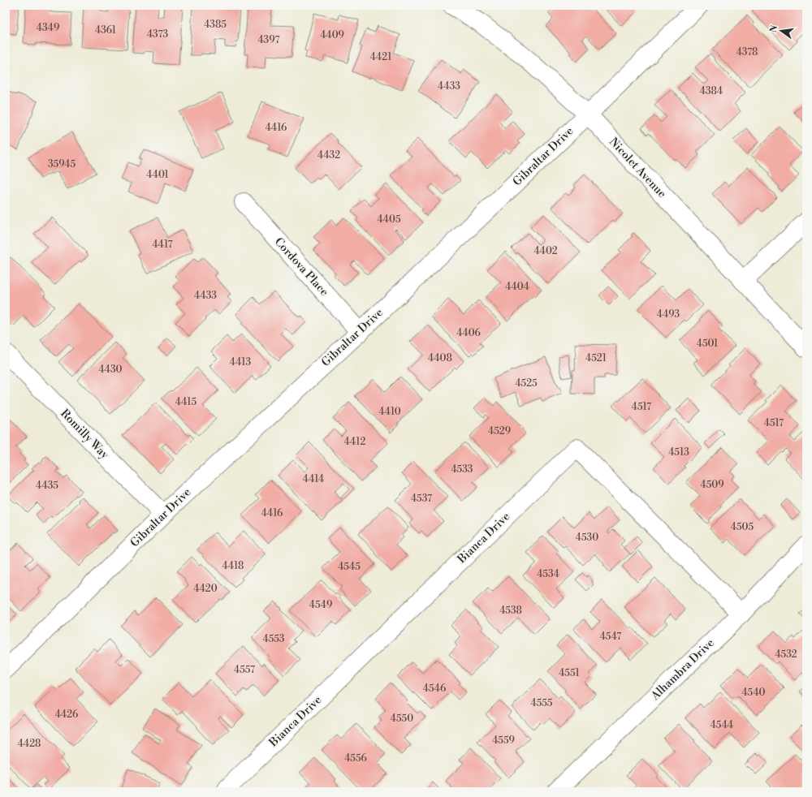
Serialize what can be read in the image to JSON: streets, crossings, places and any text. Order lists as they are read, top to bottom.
{
  "streets": {
    "street": [
      "Gibraltar Drive",
      "Nicolet Avenue",
      "Cordova Place",
      "Romilly Way",
      "Bianca Drive",
      "Alhambra Drive"
    ]
  },
  "crossings": [
    ["Gibraltar Drive", "Nicolet Avenue"],
    ["Gibraltar Drive", "Cordova Place"],
    ["Gibraltar Drive", "Romilly Way"],
    ["Bianca Drive", "Alhambra Drive"]
  ],
  "house_numbers": [
    "4385",
    "4349",
    "4361",
    "4373",
    "4409",
    "4397",
    "4378",
    "4421",
    "4433",
    "4384",
    "4416",
    "4432",
    "35945",
    "4401",
    "4405",
    "4417",
    "4402",
    "4404",
    "4433",
    "4493",
    "4406",
    "4501",
    "4408",
    "4521",
    "4413",
    "4430",
    "4525",
    "4415",
    "4517",
    "4410",
    "4517",
    "4529",
    "4412",
    "4513",
    "4533",
    "4414",
    "4509",
    "4435",
    "4537",
    "4416",
    "4505",
    "4530",
    "4418",
    "4545",
    "4534",
    "4420",
    "4549",
    "4538",
    "4547",
    "4553",
    "4532",
    "4557",
    "4551",
    "4546",
    "4540",
    "4555",
    "4426",
    "4550",
    "4544",
    "4559",
    "4428",
    "4556"
  ],
  "north": "left"
}
